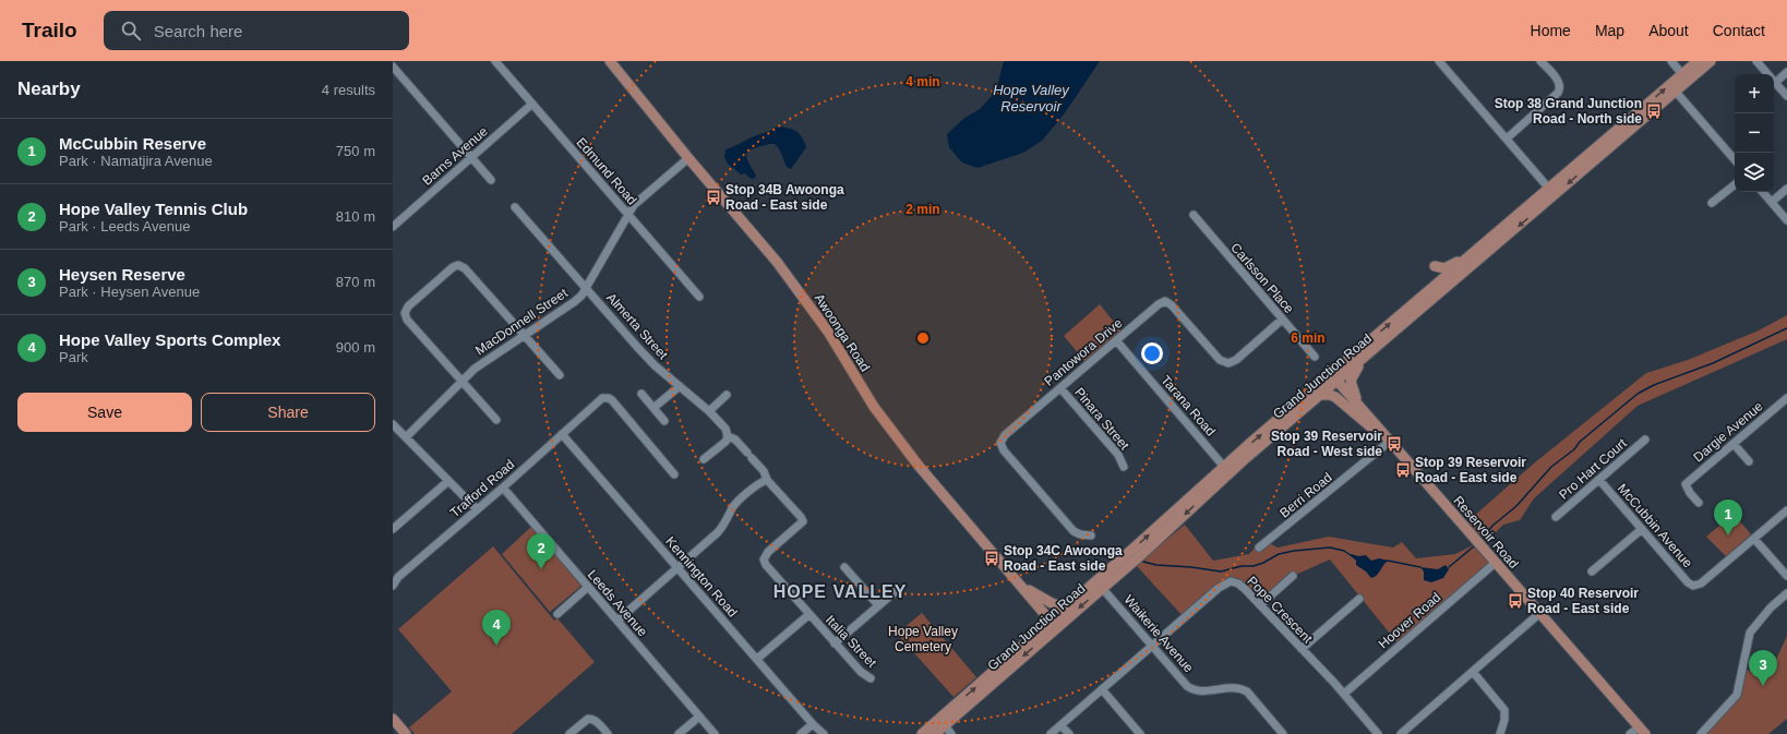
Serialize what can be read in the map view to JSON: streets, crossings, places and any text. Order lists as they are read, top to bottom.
{
  "streets": {
    "main road": ["Awoonga Road", "Grand Junction Road", "Reservoir Road"],
    "street": [
      "Barns Avenue",
      "Edmund Road",
      "Carlsson Place",
      "MacDonnell Street",
      "Almerta Street",
      "Pantowora Drive",
      "Tarana Road",
      "Pinara Street",
      "Dargie Avenue",
      "Pro Hart Court",
      "Trafford Road",
      "Berri Road",
      "McCubbin Avenue",
      "Kennington Road",
      "Leeds Avenue",
      "Pope Crescent",
      "Hoover Road",
      "Waikerie Avenue",
      "Italia Street"
    ]
  },
  "crossings": [
    ["Barns Avenue", "Edmund Road"],
    ["Edmund Road", "MacDonnell Street"],
    ["Carlsson Place", "Pantowora Drive"],
    ["MacDonnell Street", "Almerta Street"],
    ["MacDonnell Street", "Awoonga Road"],
    ["Almerta Street", "Italia Street"],
    ["Awoonga Road", "Grand Junction Road"],
    ["Pantowora Drive", "Tarana Road"],
    ["Pantowora Drive", "Pinara Street"],
    ["Grand Junction Road", "Tarana Road"],
    ["Grand Junction Road", "Reservoir Road"],
    ["Grand Junction Road", "Waikerie Avenue"],
    ["Pro Hart Court", "McCubbin Avenue"],
    ["Trafford Road", "Kennington Road"],
    ["Trafford Road", "Leeds Avenue"],
    ["Berri Road", "Reservoir Road"],
    ["Reservoir Road", "Hoover Road"],
    ["Pope Crescent", "Hoover Road"],
    ["Pope Crescent", "Waikerie Avenue"]
  ],
  "districts": ["HOPE VALLEY"],
  "water": ["Hope Valley Reservoir"],
  "parks": ["Hope Valley Cemetery"],
  "places": {
    "bus stop": [
      "Stop 38 Grand Junction Road - North side",
      "Stop 34B Awoonga Road - East side",
      "Stop 39 Reservoir Road - West side",
      "Stop 39 Reservoir Road - East side",
      "Stop 34C Awoonga Road - East side",
      "Stop 40 Reservoir Road - East side"
    ]
  },
  "page": {
    "header": "Trailo",
    "search": "Search here",
    "nav": [
      "Home",
      "Map",
      "About",
      "Contact"
    ],
    "heading": ["Nearby", "4 results"],
    "map_buttons": ["+", "−"],
    "list": [
      {
        "mark": "1",
        "name": "McCubbin Reserve",
        "note": "Park · Namatjira Avenue",
        "value": "750 m"
      },
      {
        "mark": "2",
        "name": "Hope Valley Tennis Club",
        "note": "Park · Leeds Avenue",
        "value": "810 m"
      },
      {
        "mark": "3",
        "name": "Heysen Reserve",
        "note": "Park · Heysen Avenue",
        "value": "870 m"
      },
      {
        "mark": "4",
        "name": "Hope Valley Sports Complex",
        "note": "Park",
        "value": "900 m"
      }
    ],
    "buttons": ["Save", "Share"],
    "pins": [
      "1",
      "2",
      "4",
      "3"
    ]
  },
  "rings": ["4 min", "2 min", "6 min"]
}
